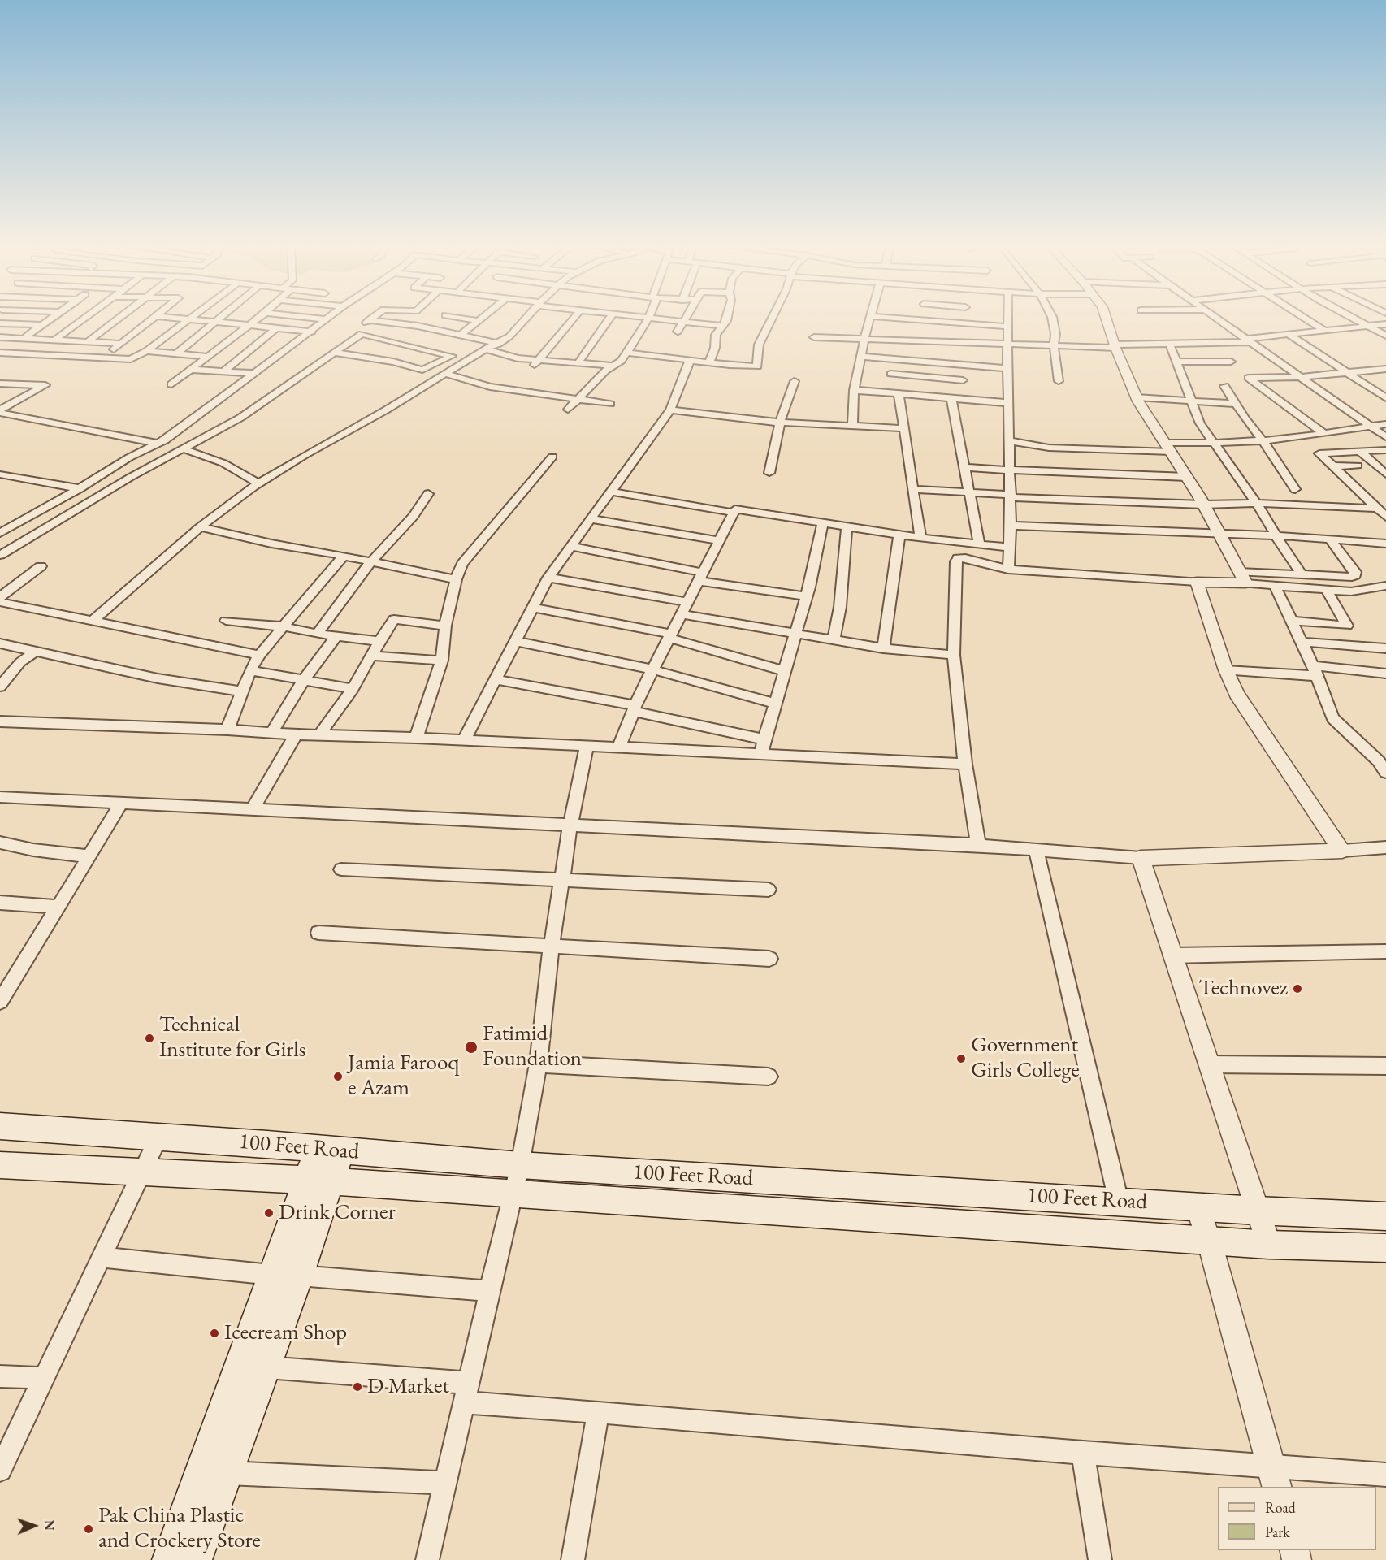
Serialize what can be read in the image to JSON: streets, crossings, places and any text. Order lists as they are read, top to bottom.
{
  "streets": {
    "main road": ["100 Feet Road"]
  },
  "places": [
    "Technovez",
    "Technical Institute for Girls",
    "Fatimid Foundation",
    "Government Girls College",
    "Jamia Farooq e Azam",
    "Drink Corner",
    "Icecream Shop",
    "D Market",
    "Pak China Plastic and Crockery Store"
  ],
  "legend": ["Road", "Park"],
  "north": "right"
}
